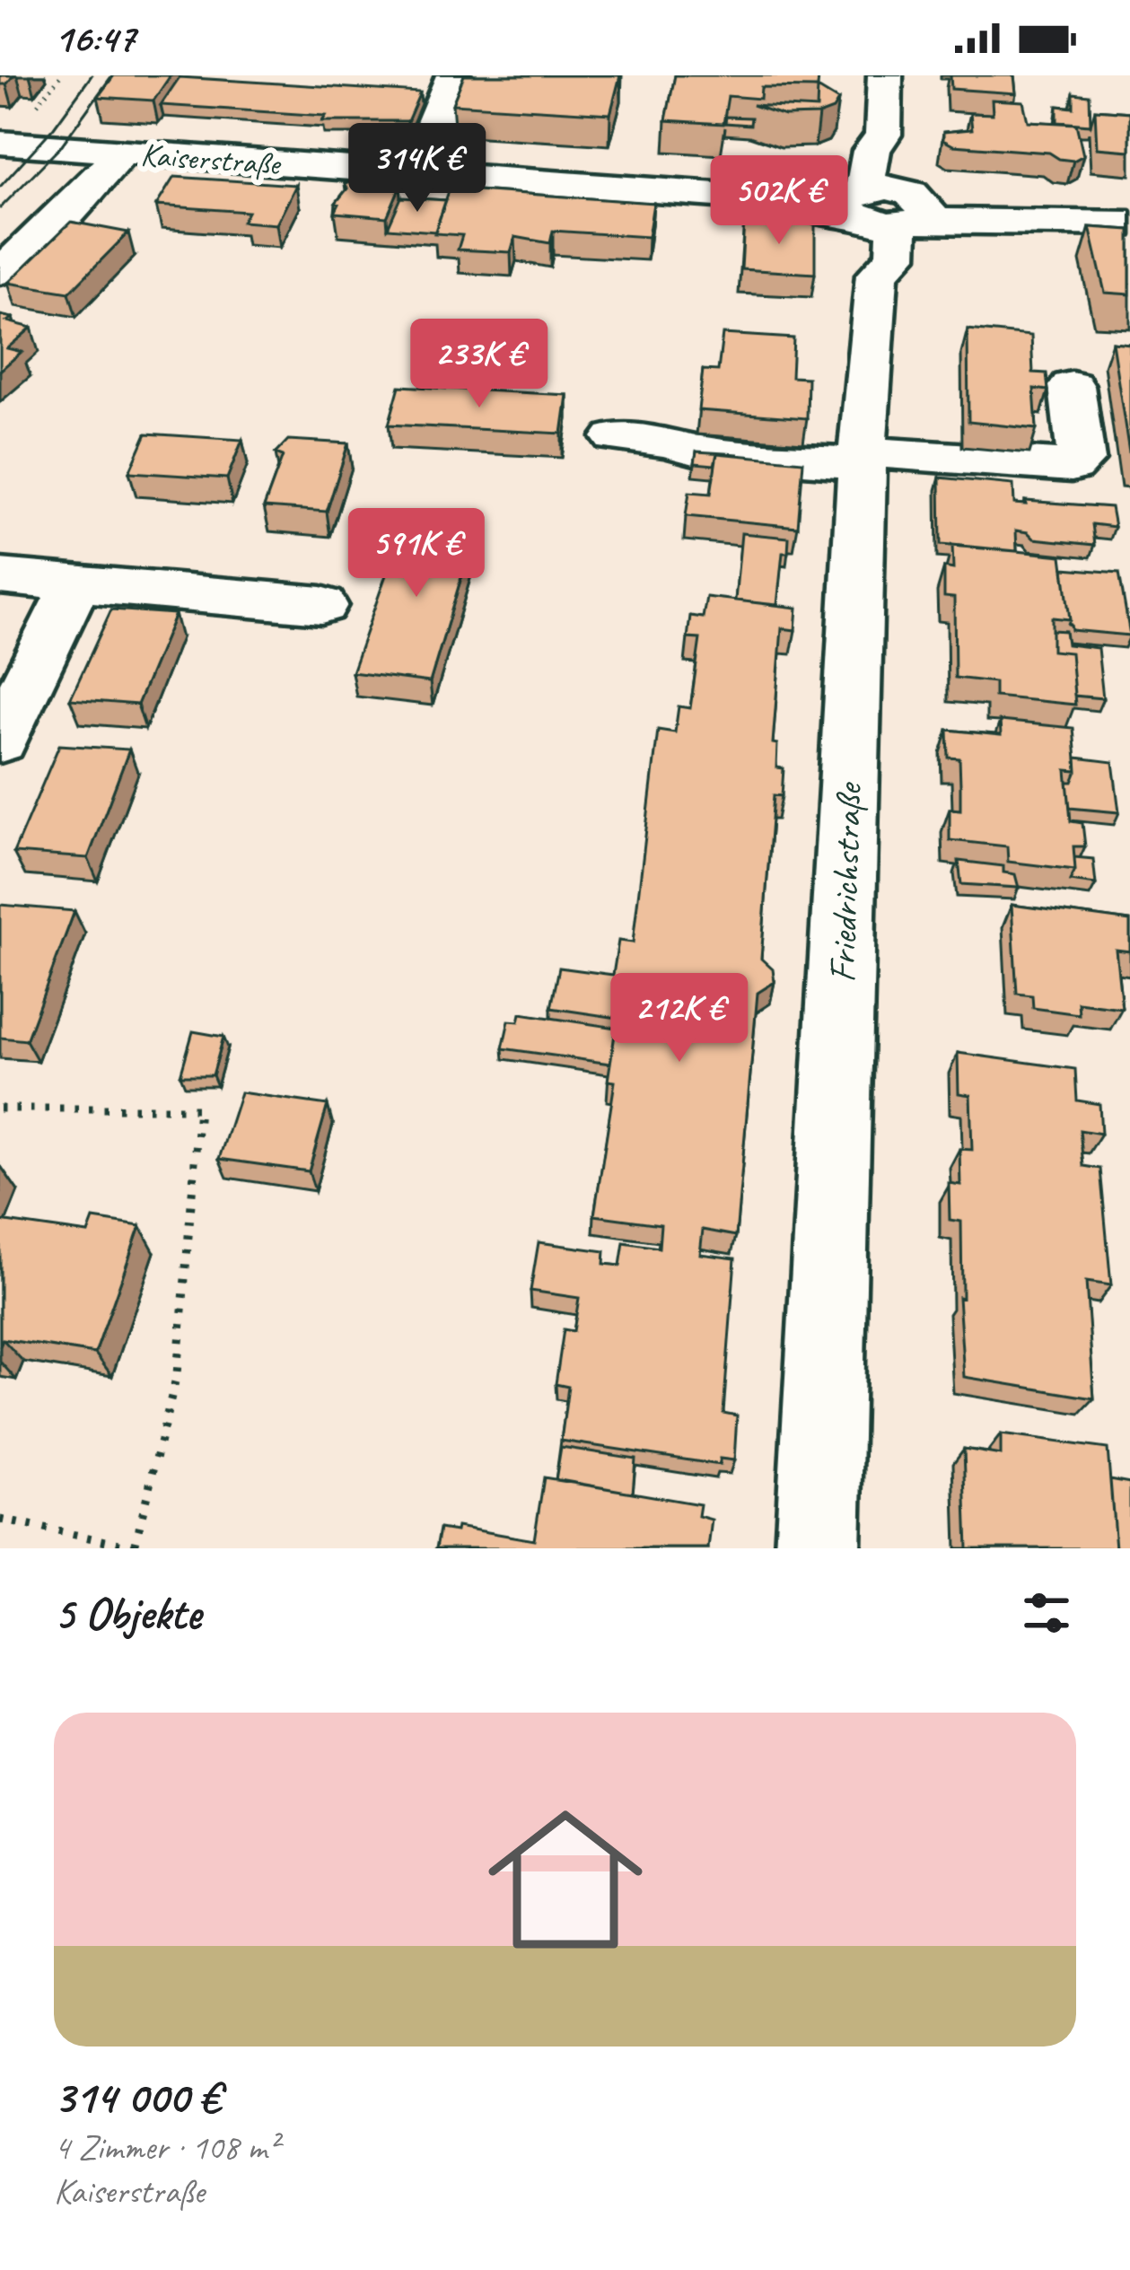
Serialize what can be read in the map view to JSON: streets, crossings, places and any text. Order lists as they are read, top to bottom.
{
  "streets": {
    "street": ["Kaiserstraße", "Friedrichstraße"]
  },
  "crossings": [
    ["Kaiserstraße", "Friedrichstraße"]
  ],
  "page": {
    "status": "16:47",
    "price": [
      "314K €",
      "502K €",
      "233K €",
      "591K €",
      "212K €"
    ],
    "heading": "5 Objekte",
    "list": [
      {
        "name": "314 000 €",
        "note": "4 Zimmer · 108 m² · Kaiserstraße"
      }
    ]
  }
}
